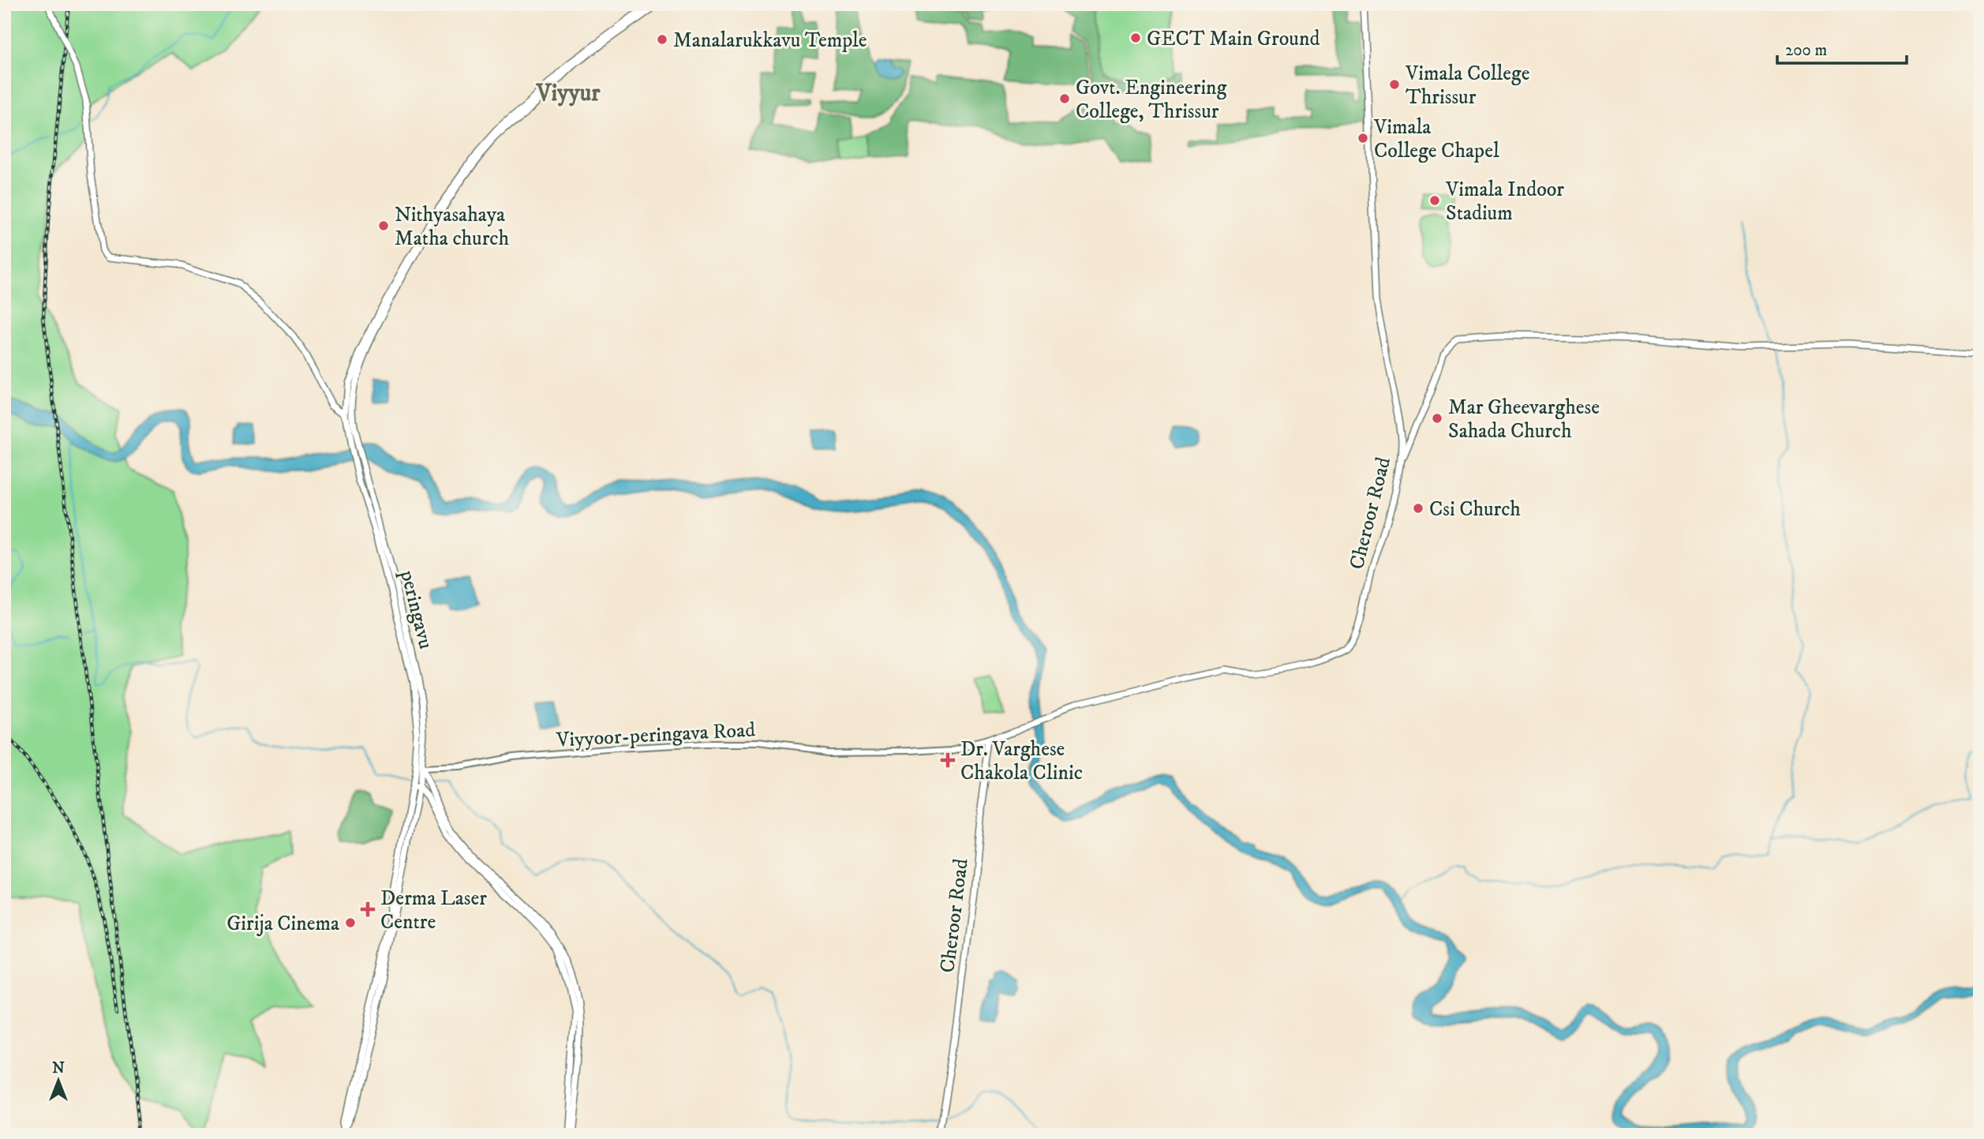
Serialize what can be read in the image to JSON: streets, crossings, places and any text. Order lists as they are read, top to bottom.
{
  "streets": {
    "main road": ["Cheroor Road", "peringavu"],
    "street": ["Viyyoor-peringava Road"]
  },
  "crossings": [
    ["Cheroor Road", "Viyyoor-peringava Road"],
    ["peringavu", "Viyyoor-peringava Road"]
  ],
  "districts": ["Viyyur"],
  "places": {
    "other": [
      "GECT Main Ground",
      "Manalarukkavu Temple",
      "Vimala College Thrissur",
      "Govt. Engineering College, Thrissur",
      "Vimala College Chapel",
      "Vimala Indoor Stadium",
      "Nithyasahaya Matha church",
      "Mar Gheevarghese Sahada Church",
      "Csi Church",
      "Girija Cinema"
    ],
    "health": ["Dr. Varghese Chakola Clinic", "Derma Laser Centre"]
  },
  "scale_bar": "200 m",
  "north": "top"
}
